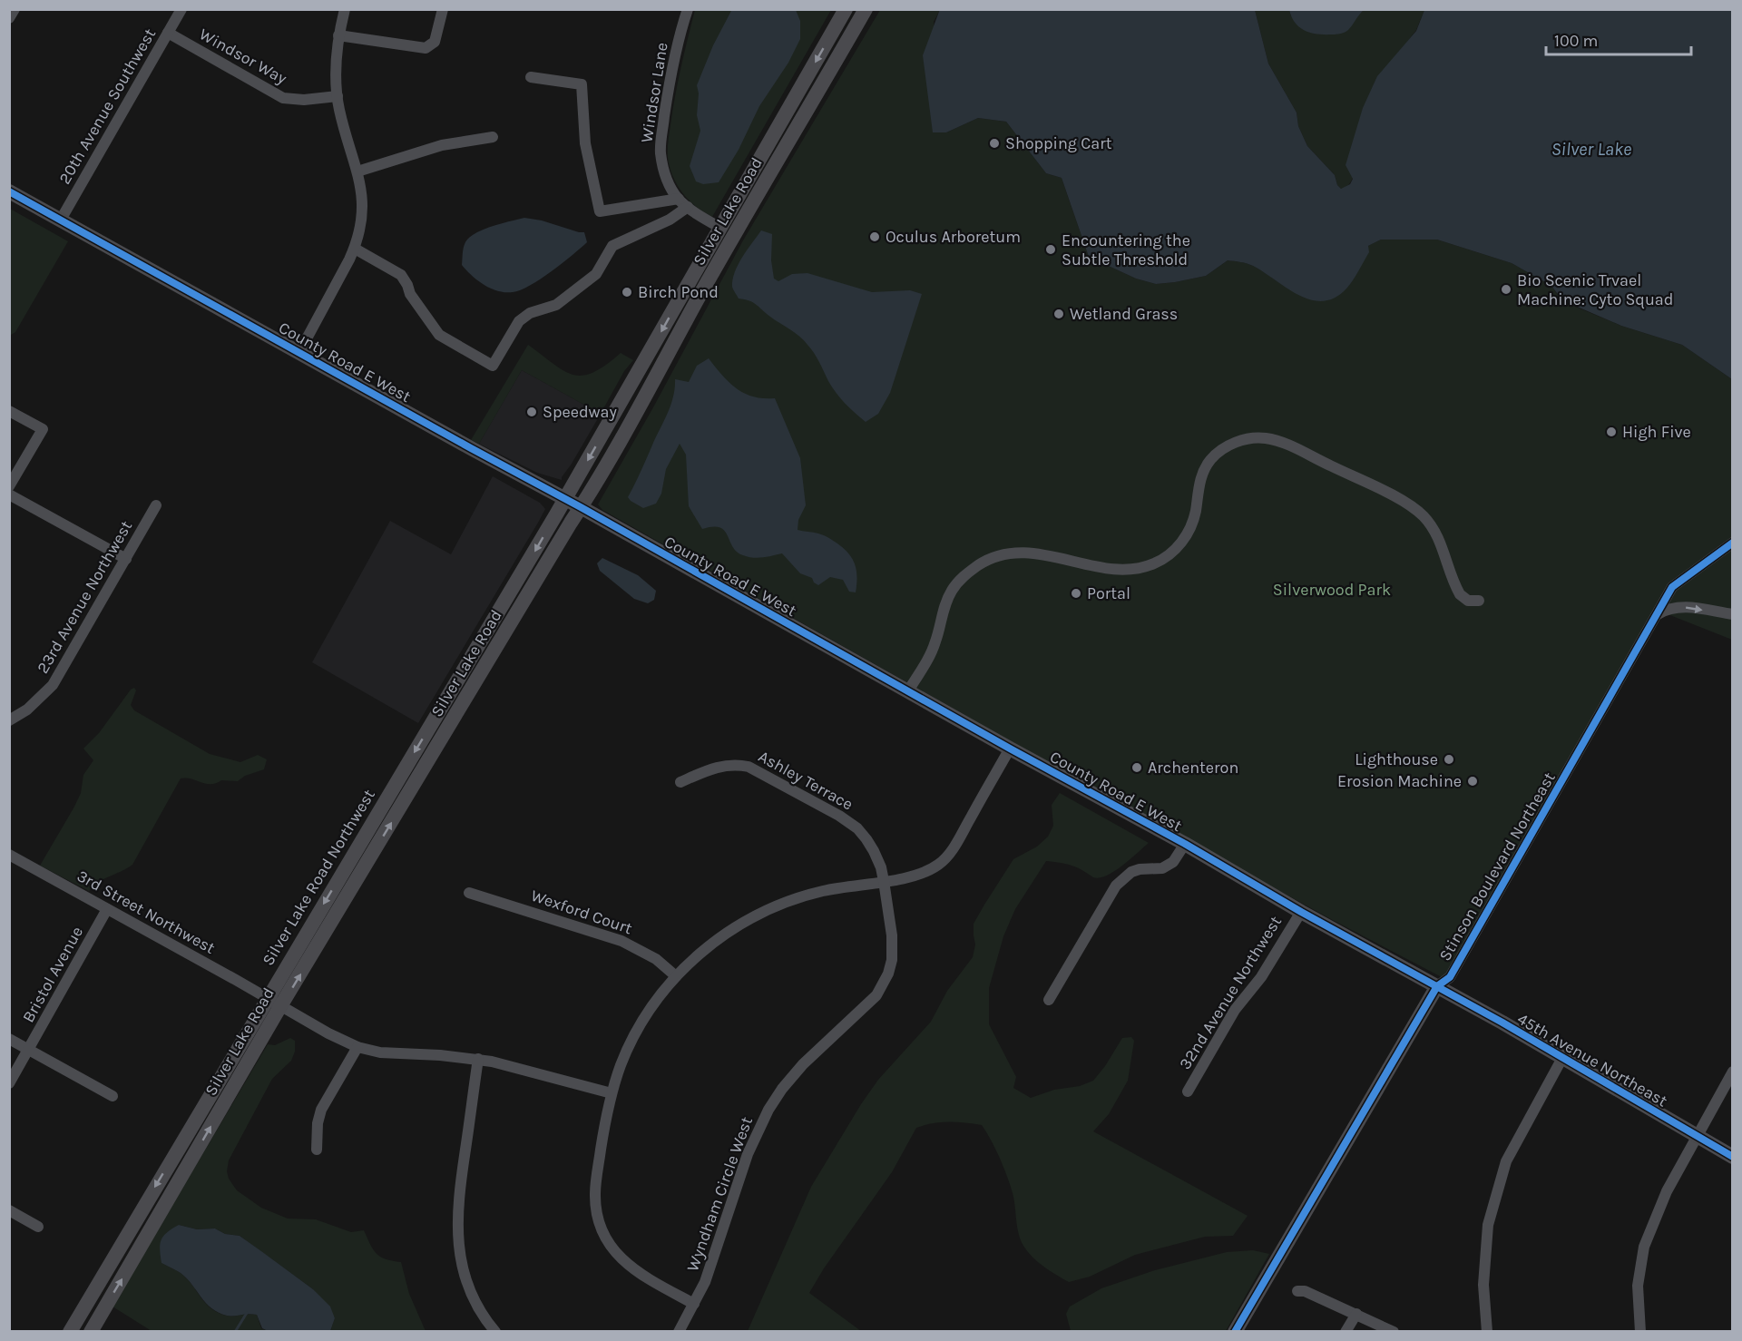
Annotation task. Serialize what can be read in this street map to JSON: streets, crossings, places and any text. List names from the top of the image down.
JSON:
{
  "streets": {
    "main road": [
      "Silver Lake Road",
      "County Road E West",
      "Stinson Boulevard Northeast",
      "Silver Lake Road Northwest",
      "45th Avenue Northeast"
    ],
    "street": [
      "Windsor Way",
      "Windsor Lane",
      "20th Avenue Southwest",
      "23rd Avenue Northwest",
      "Ashley Terrace",
      "3rd Street Northwest",
      "Wexford Court",
      "Bristol Avenue",
      "32nd Avenue Northwest",
      "Wyndham Circle West"
    ]
  },
  "crossings": [
    ["Windsor Way", "20th Avenue Southwest"],
    ["Windsor Lane", "Silver Lake Road Northwest"],
    ["20th Avenue Southwest", "County Road E West"],
    ["Silver Lake Road", "County Road E West"],
    ["Silver Lake Road", "3rd Street Northwest"],
    ["County Road E West", "Stinson Boulevard Northeast"],
    ["County Road E West", "Silver Lake Road Northwest"],
    ["County Road E West", "32nd Avenue Northwest"],
    ["County Road E West", "45th Avenue Northeast"],
    ["Ashley Terrace", "Wyndham Circle West"],
    ["Stinson Boulevard Northeast", "45th Avenue Northeast"],
    ["Silver Lake Road Northwest", "3rd Street Northwest"],
    ["3rd Street Northwest", "Bristol Avenue"]
  ],
  "one_way": ["Silver Lake Road", "Silver Lake Road Northwest"],
  "water": ["Silver Lake"],
  "parks": ["Silverwood Park"],
  "places": [
    "Shopping Cart",
    "Oculus Arboretum",
    "Encountering the Subtle Threshold",
    "Bio Scenic Trvael Machine: Cyto Squad",
    "Birch Pond",
    "Wetland Grass",
    "Speedway",
    "High Five",
    "Portal",
    "Lighthouse",
    "Archenteron",
    "Erosion Machine"
  ],
  "scale_bar": "100 m"
}
